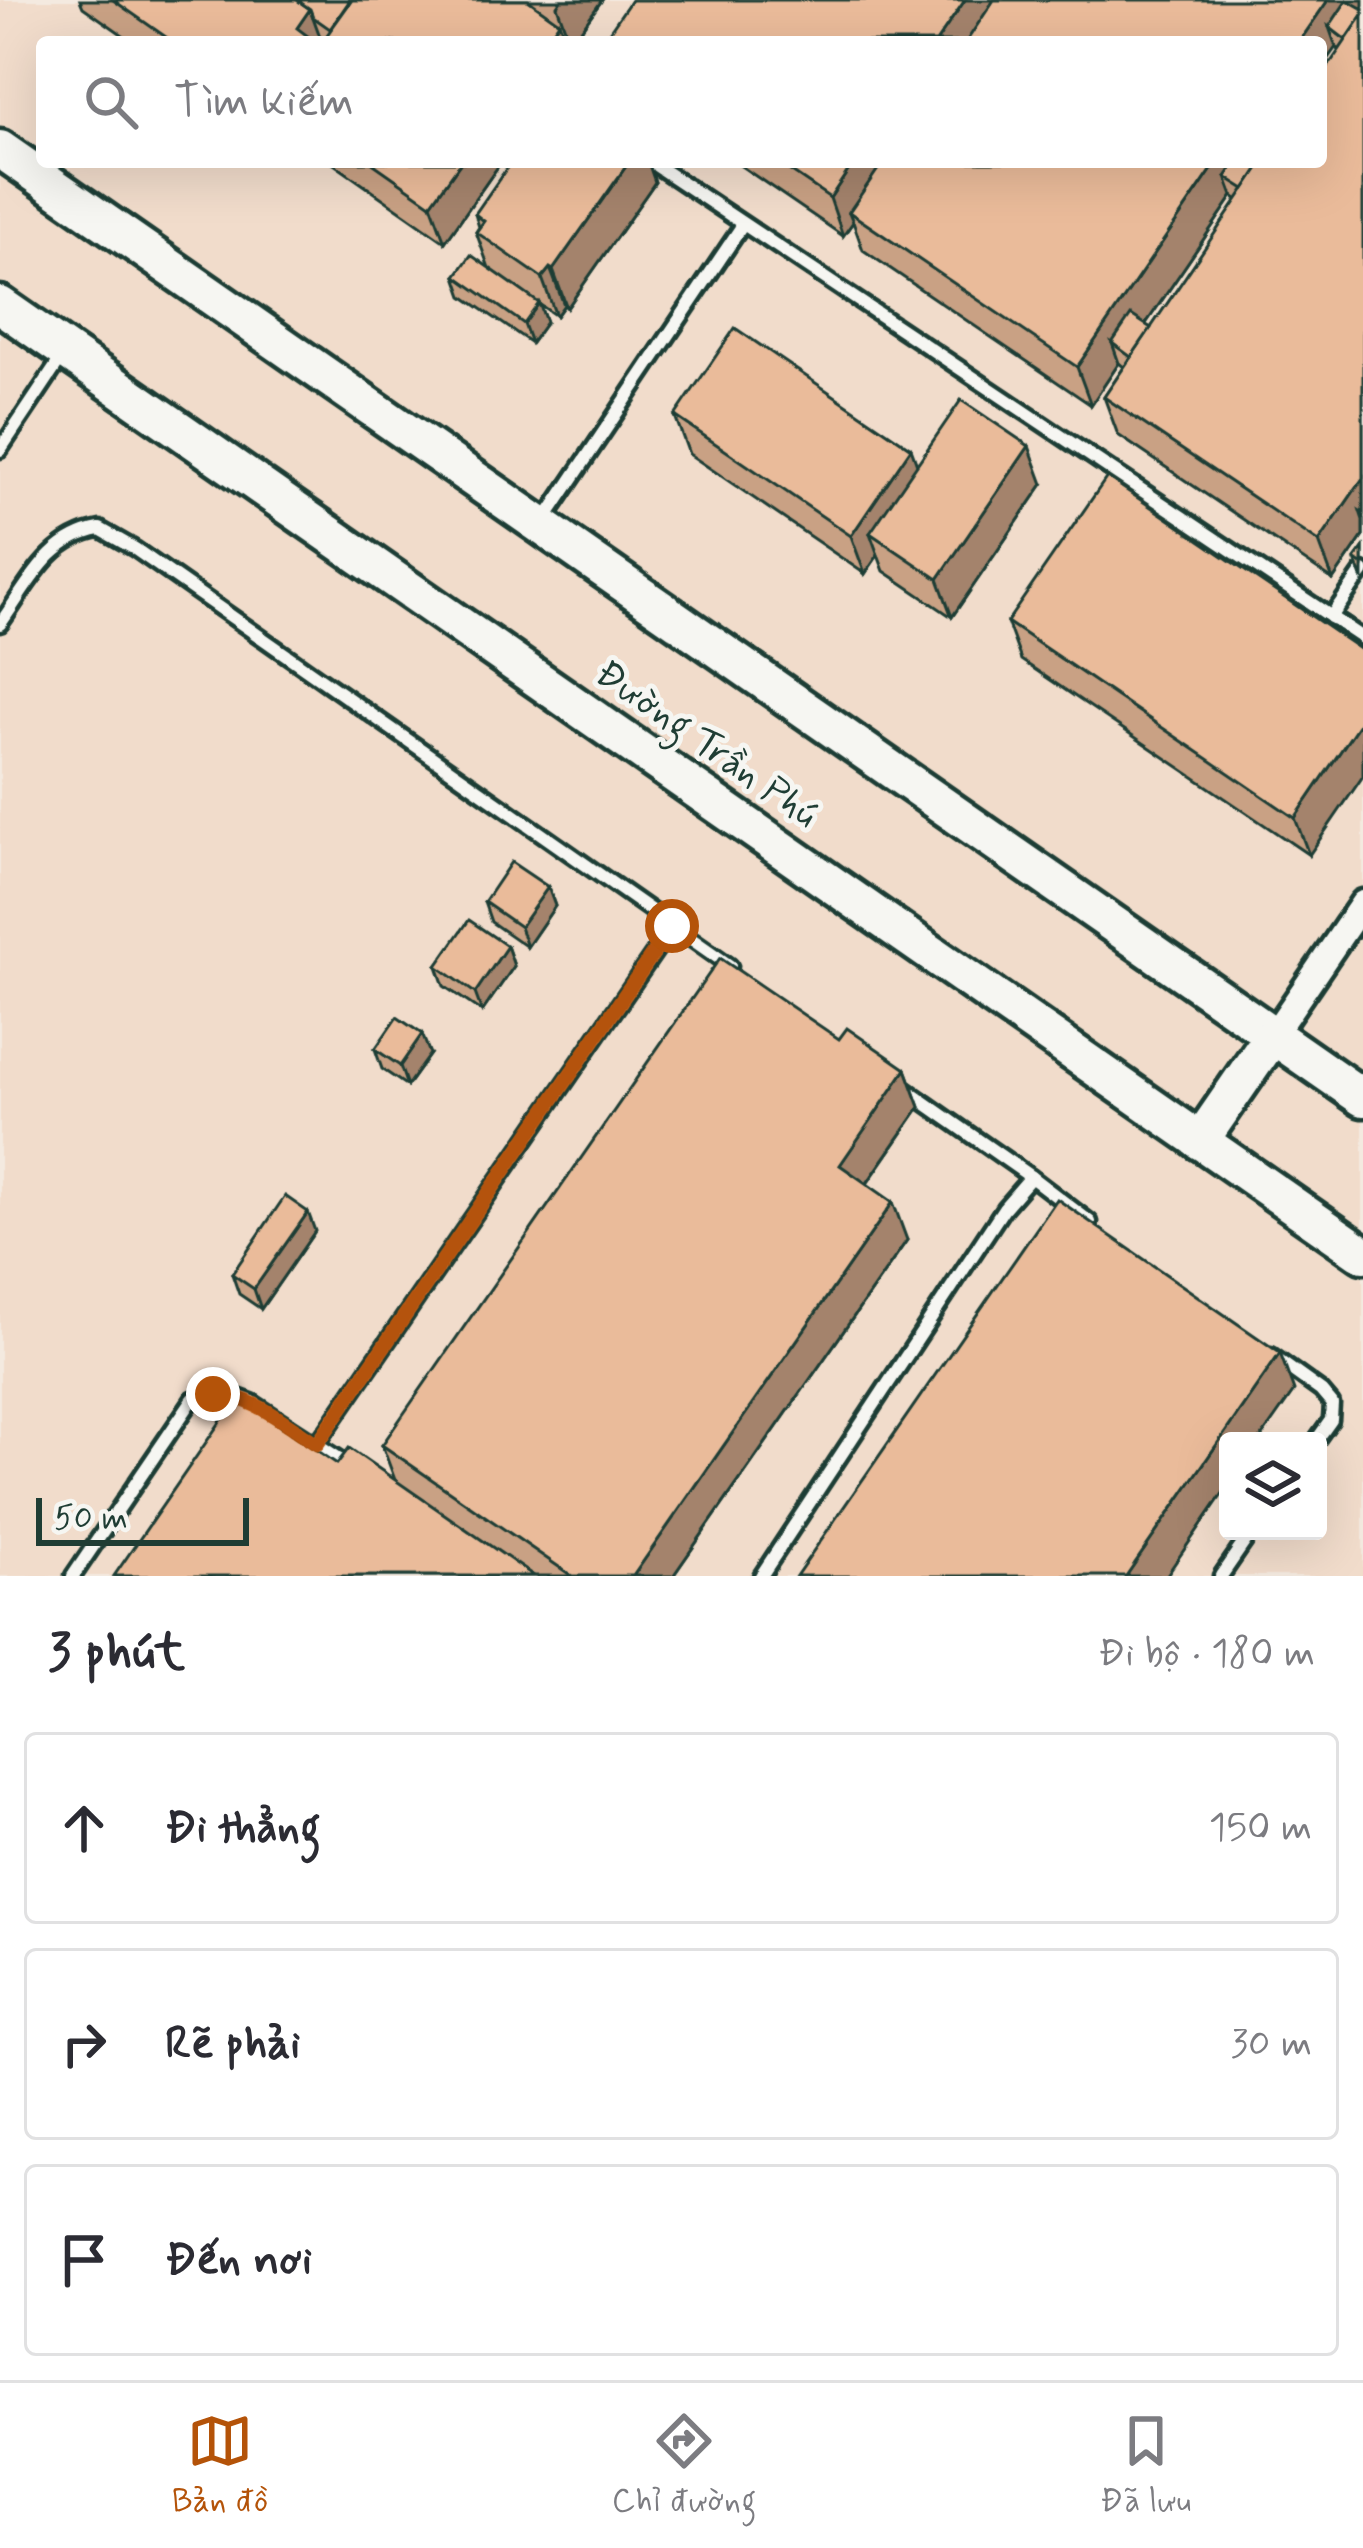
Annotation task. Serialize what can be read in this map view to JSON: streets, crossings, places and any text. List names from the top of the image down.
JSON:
{
  "streets": {
    "main road": ["Đường Trần Phú"]
  },
  "scale_bar": "50 m",
  "page": {
    "search": "Tìm kiếm",
    "scale": "50 m",
    "heading": ["3 phút", "Đi bộ · 180 m"],
    "list": [
      ["Đi thẳng", "150 m"],
      ["Rẽ phải", "30 m"],
      "Đến nơi"
    ],
    "nav": ["Bản đồ", "Chỉ đường", "Đã lưu"]
  }
}
